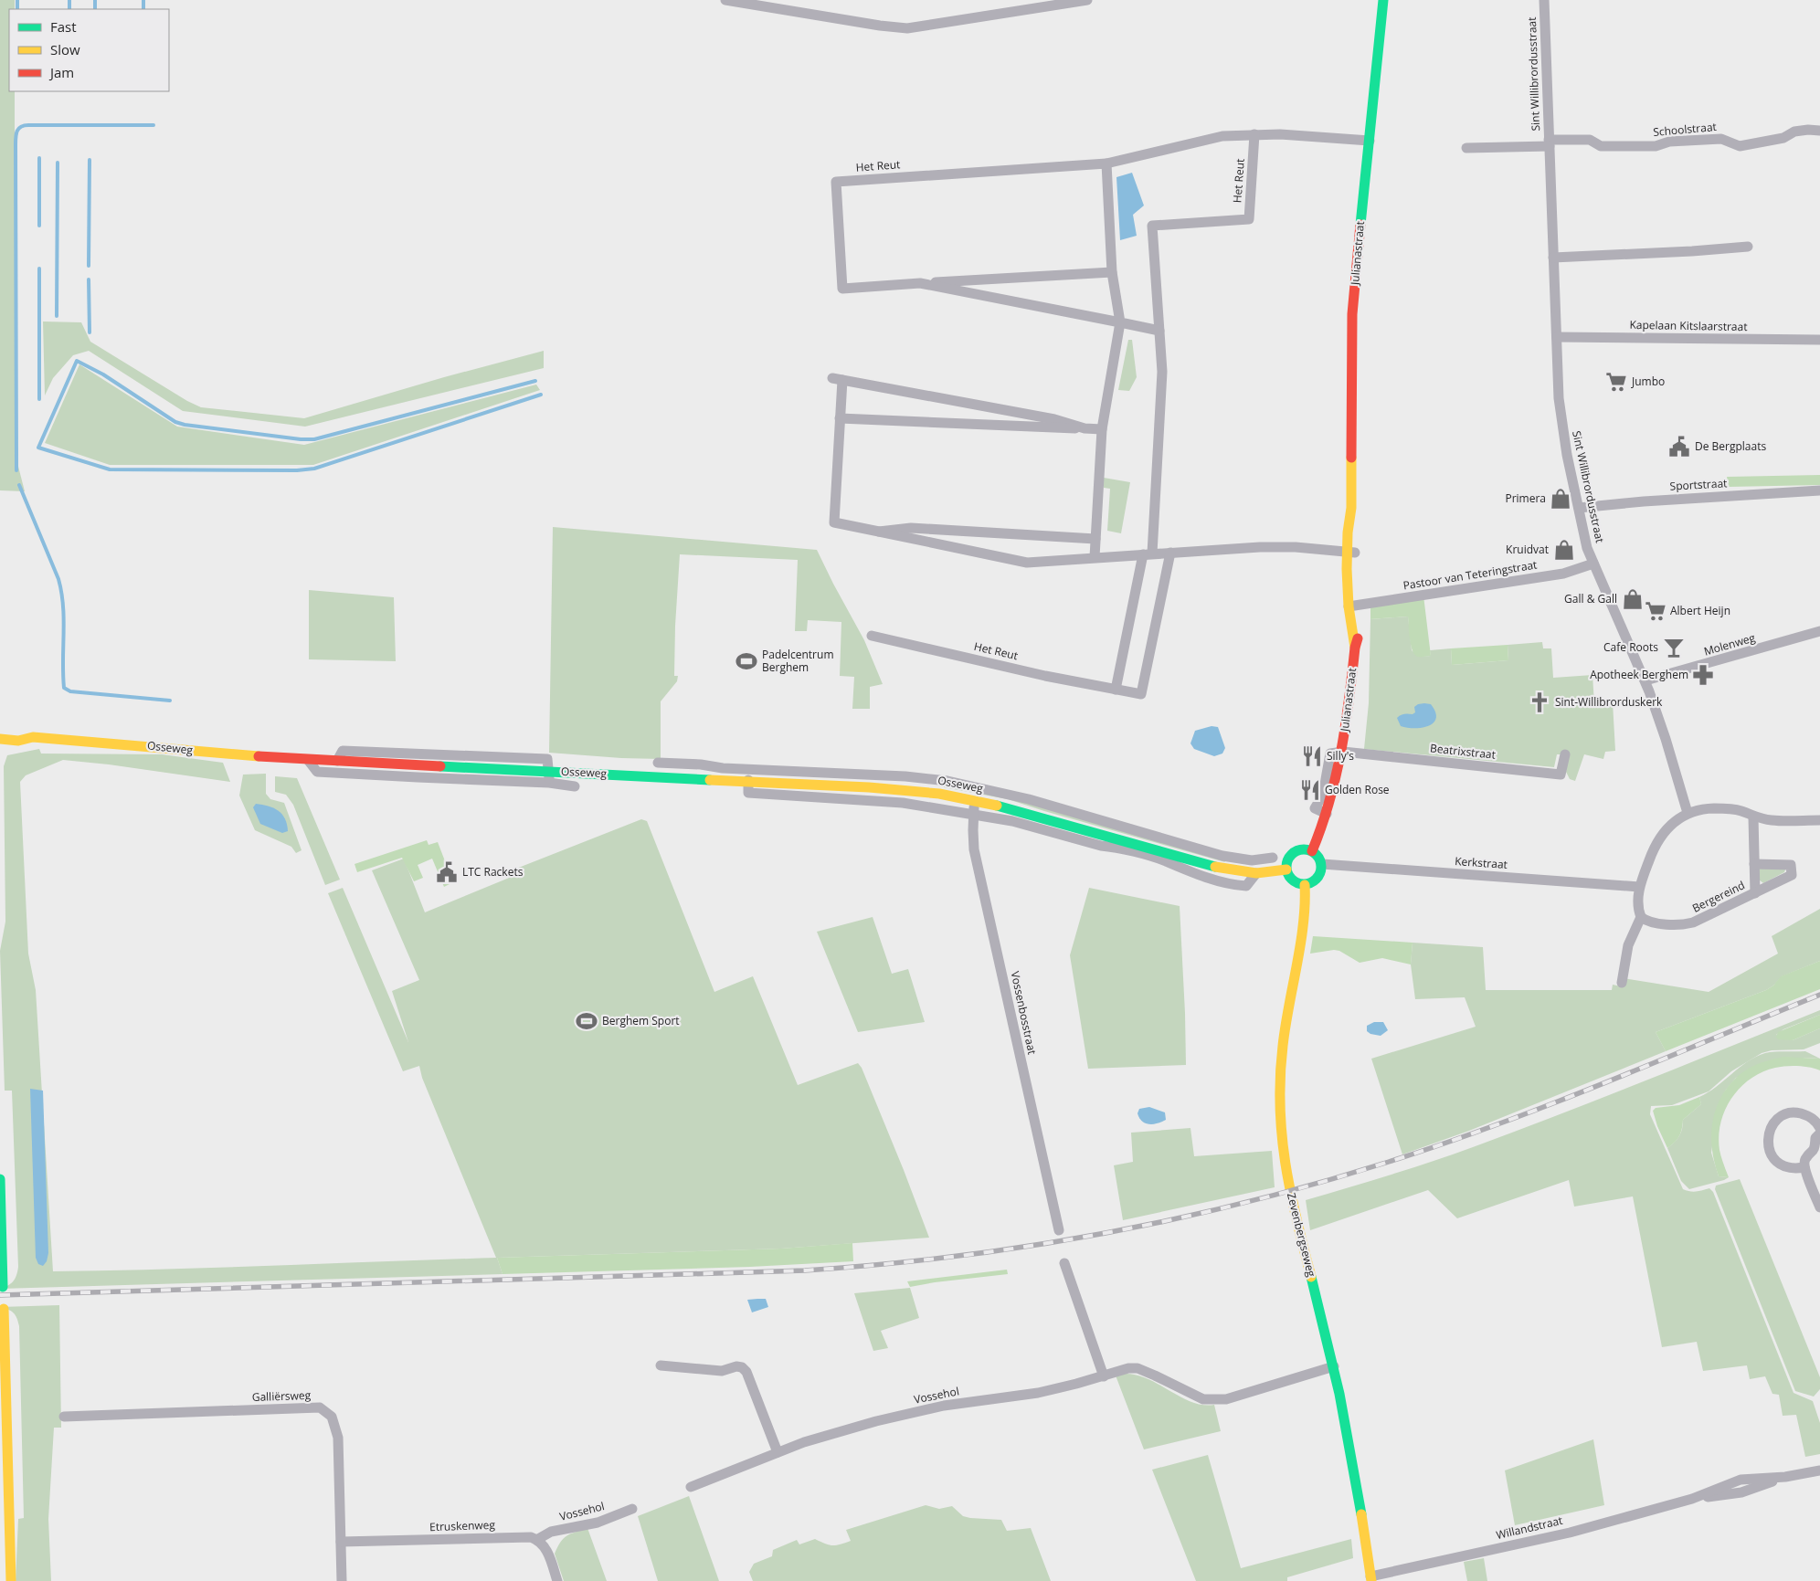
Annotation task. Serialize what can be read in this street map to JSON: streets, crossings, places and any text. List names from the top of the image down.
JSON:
{
  "streets": {
    "street": [
      "Sint Willibrordusstraat",
      "Schoolstraat",
      "Het Reut",
      "Julianastraat",
      "Kapelaan Kitslaarstraat",
      "Sportstraat",
      "Pastoor van Teteringstraat",
      "Molenweg",
      "Osseweg",
      "Beatrixstraat",
      "Kerkstraat",
      "Bergereind",
      "Vossenbosstraat",
      "Zevenbergseweg",
      "Vossehol",
      "Galliërsweg",
      "Etruskenweg",
      "Willandstraat"
    ]
  },
  "crossings": [
    ["Sint Willibrordusstraat", "Schoolstraat"],
    ["Sint Willibrordusstraat", "Kapelaan Kitslaarstraat"],
    ["Sint Willibrordusstraat", "Sportstraat"],
    ["Sint Willibrordusstraat", "Pastoor van Teteringstraat"],
    ["Sint Willibrordusstraat", "Molenweg"],
    ["Sint Willibrordusstraat", "Kerkstraat"],
    ["Sint Willibrordusstraat", "Bergereind"],
    ["Het Reut", "Julianastraat"],
    ["Julianastraat", "Pastoor van Teteringstraat"],
    ["Julianastraat", "Osseweg"],
    ["Julianastraat", "Beatrixstraat"],
    ["Julianastraat", "Kerkstraat"],
    ["Julianastraat", "Zevenbergseweg"],
    ["Osseweg", "Kerkstraat"],
    ["Osseweg", "Vossenbosstraat"],
    ["Osseweg", "Zevenbergseweg"],
    ["Kerkstraat", "Bergereind"],
    ["Kerkstraat", "Zevenbergseweg"],
    ["Zevenbergseweg", "Vossehol"],
    ["Zevenbergseweg", "Willandstraat"],
    ["Vossehol", "Etruskenweg"],
    ["Galliërsweg", "Etruskenweg"]
  ],
  "places": {
    "supermarket": ["Jumbo", "Albert Heijn"],
    "public building": ["De Bergplaats", "LTC Rackets"],
    "shop": ["Primera", "Kruidvat", "Gall & Gall"],
    "bar": ["Cafe Roots"],
    "sports": ["Padelcentrum Berghem", "Berghem Sport"],
    "pharmacy": ["Apotheek Berghem"],
    "church": ["Sint-Willibrorduskerk"],
    "restaurant": ["Silly's", "Golden Rose"]
  },
  "legend": ["Fast", "Slow", "Jam"]
}
